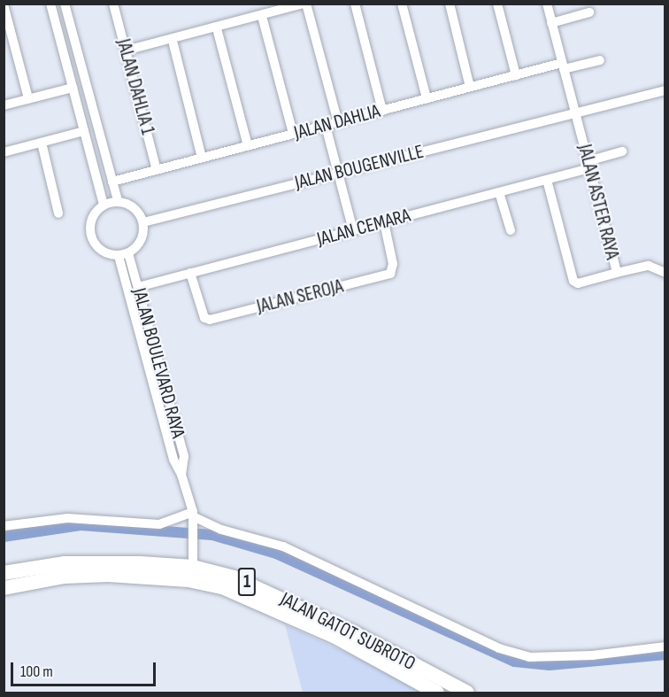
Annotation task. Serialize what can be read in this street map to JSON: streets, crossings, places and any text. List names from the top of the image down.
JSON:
{
  "streets": {
    "highway": ["1", "JALAN GATOT SUBROTO"],
    "street": [
      "JALAN DAHLIA 1",
      "JALAN DAHLIA",
      "JALAN BOUGENVILLE",
      "JALAN ASTER RAYA",
      "JALAN CEMARA",
      "JALAN SEROJA",
      "JALAN BOULEVARD RAYA"
    ]
  },
  "crossings": [
    ["JALAN DAHLIA 1", "JALAN DAHLIA"],
    ["JALAN DAHLIA", "JALAN ASTER RAYA"],
    ["JALAN BOUGENVILLE", "JALAN ASTER RAYA"],
    ["JALAN BOUGENVILLE", "JALAN BOULEVARD RAYA"],
    ["JALAN ASTER RAYA", "JALAN CEMARA"],
    ["JALAN CEMARA", "JALAN SEROJA"],
    ["JALAN CEMARA", "JALAN BOULEVARD RAYA"],
    ["JALAN BOULEVARD RAYA", "JALAN GATOT SUBROTO"]
  ],
  "scale_bar": "100 m"
}
